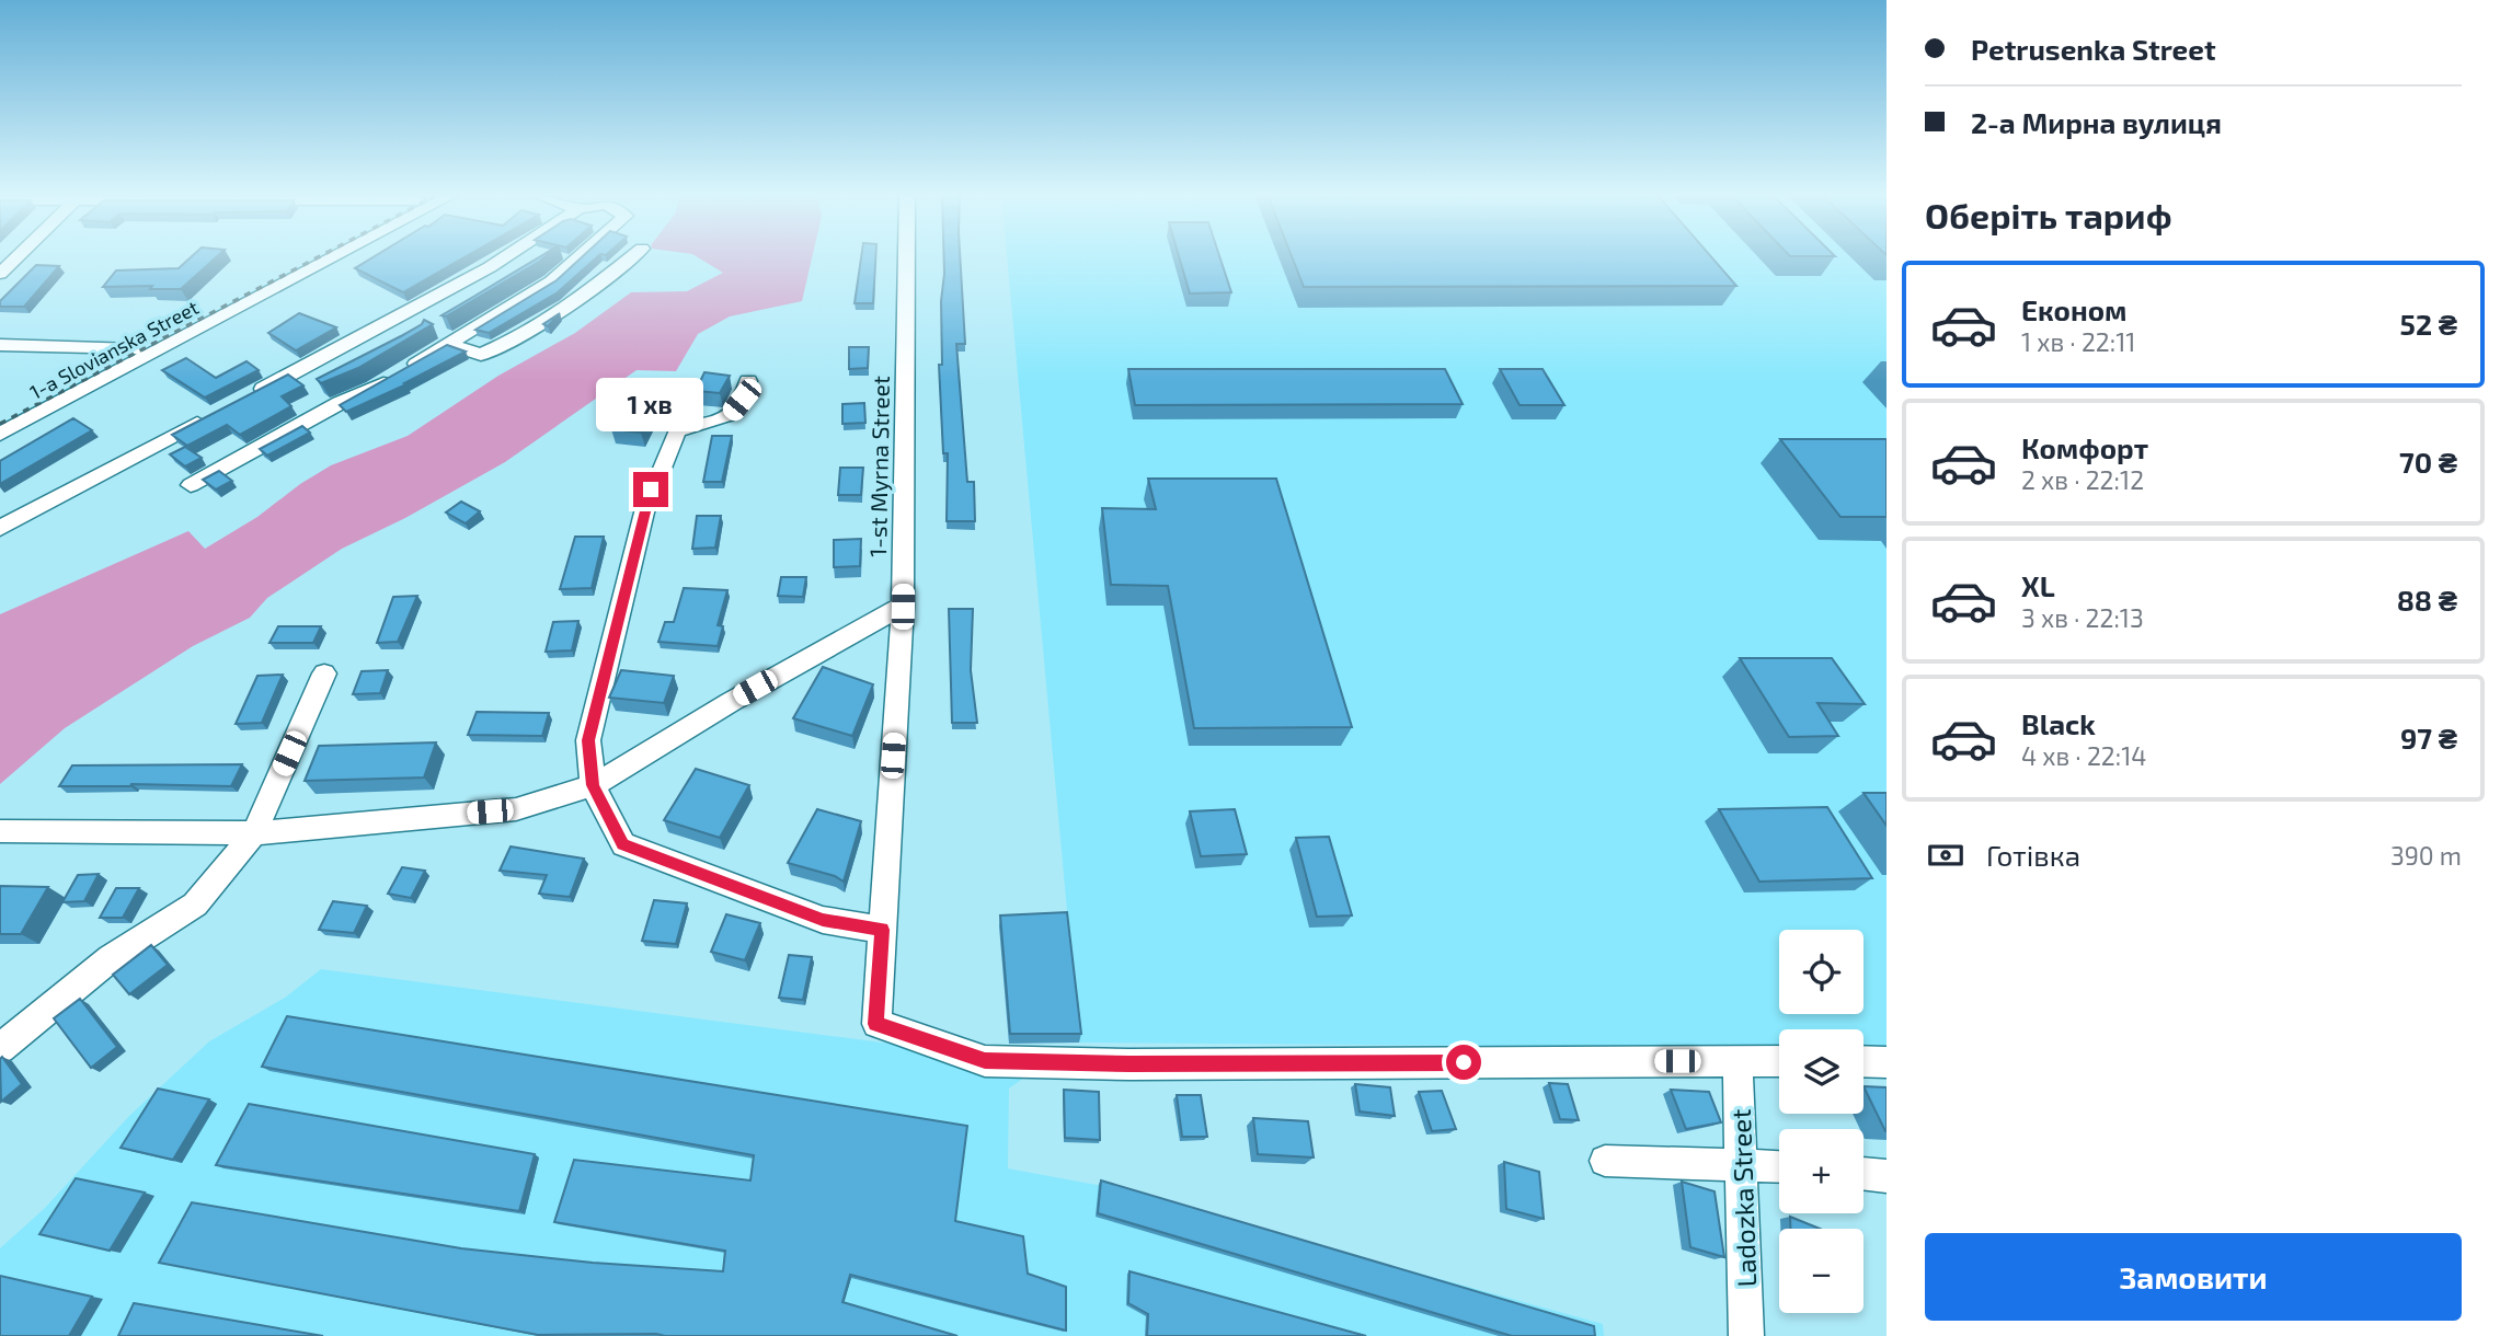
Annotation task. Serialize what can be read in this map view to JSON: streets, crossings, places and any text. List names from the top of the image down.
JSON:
{
  "streets": {
    "street": ["1-a Slovianska Street", "1-st Myrna Street", "Ladozka Street"]
  },
  "crossings": [
    ["1-st Myrna Street", "Ladozka Street"]
  ],
  "page": {
    "banner": ["Petrusenka Street", "2-а Мирна вулиця"],
    "heading": "Оберіть тариф",
    "list": [
      {
        "name": "Економ",
        "note": "1 хв · 22:11",
        "value": "52 ₴"
      },
      {
        "name": "Комфорт",
        "note": "2 хв · 22:12",
        "value": "70 ₴"
      },
      {
        "name": "XL",
        "note": "3 хв · 22:13",
        "value": "88 ₴"
      },
      {
        "name": "Black",
        "note": "4 хв · 22:14",
        "value": "97 ₴"
      }
    ],
    "bubble": "1 хв",
    "pay": ["Готівка", "390 m"],
    "map_buttons": ["+", "−"],
    "buttons": "Замовити"
  }
}
